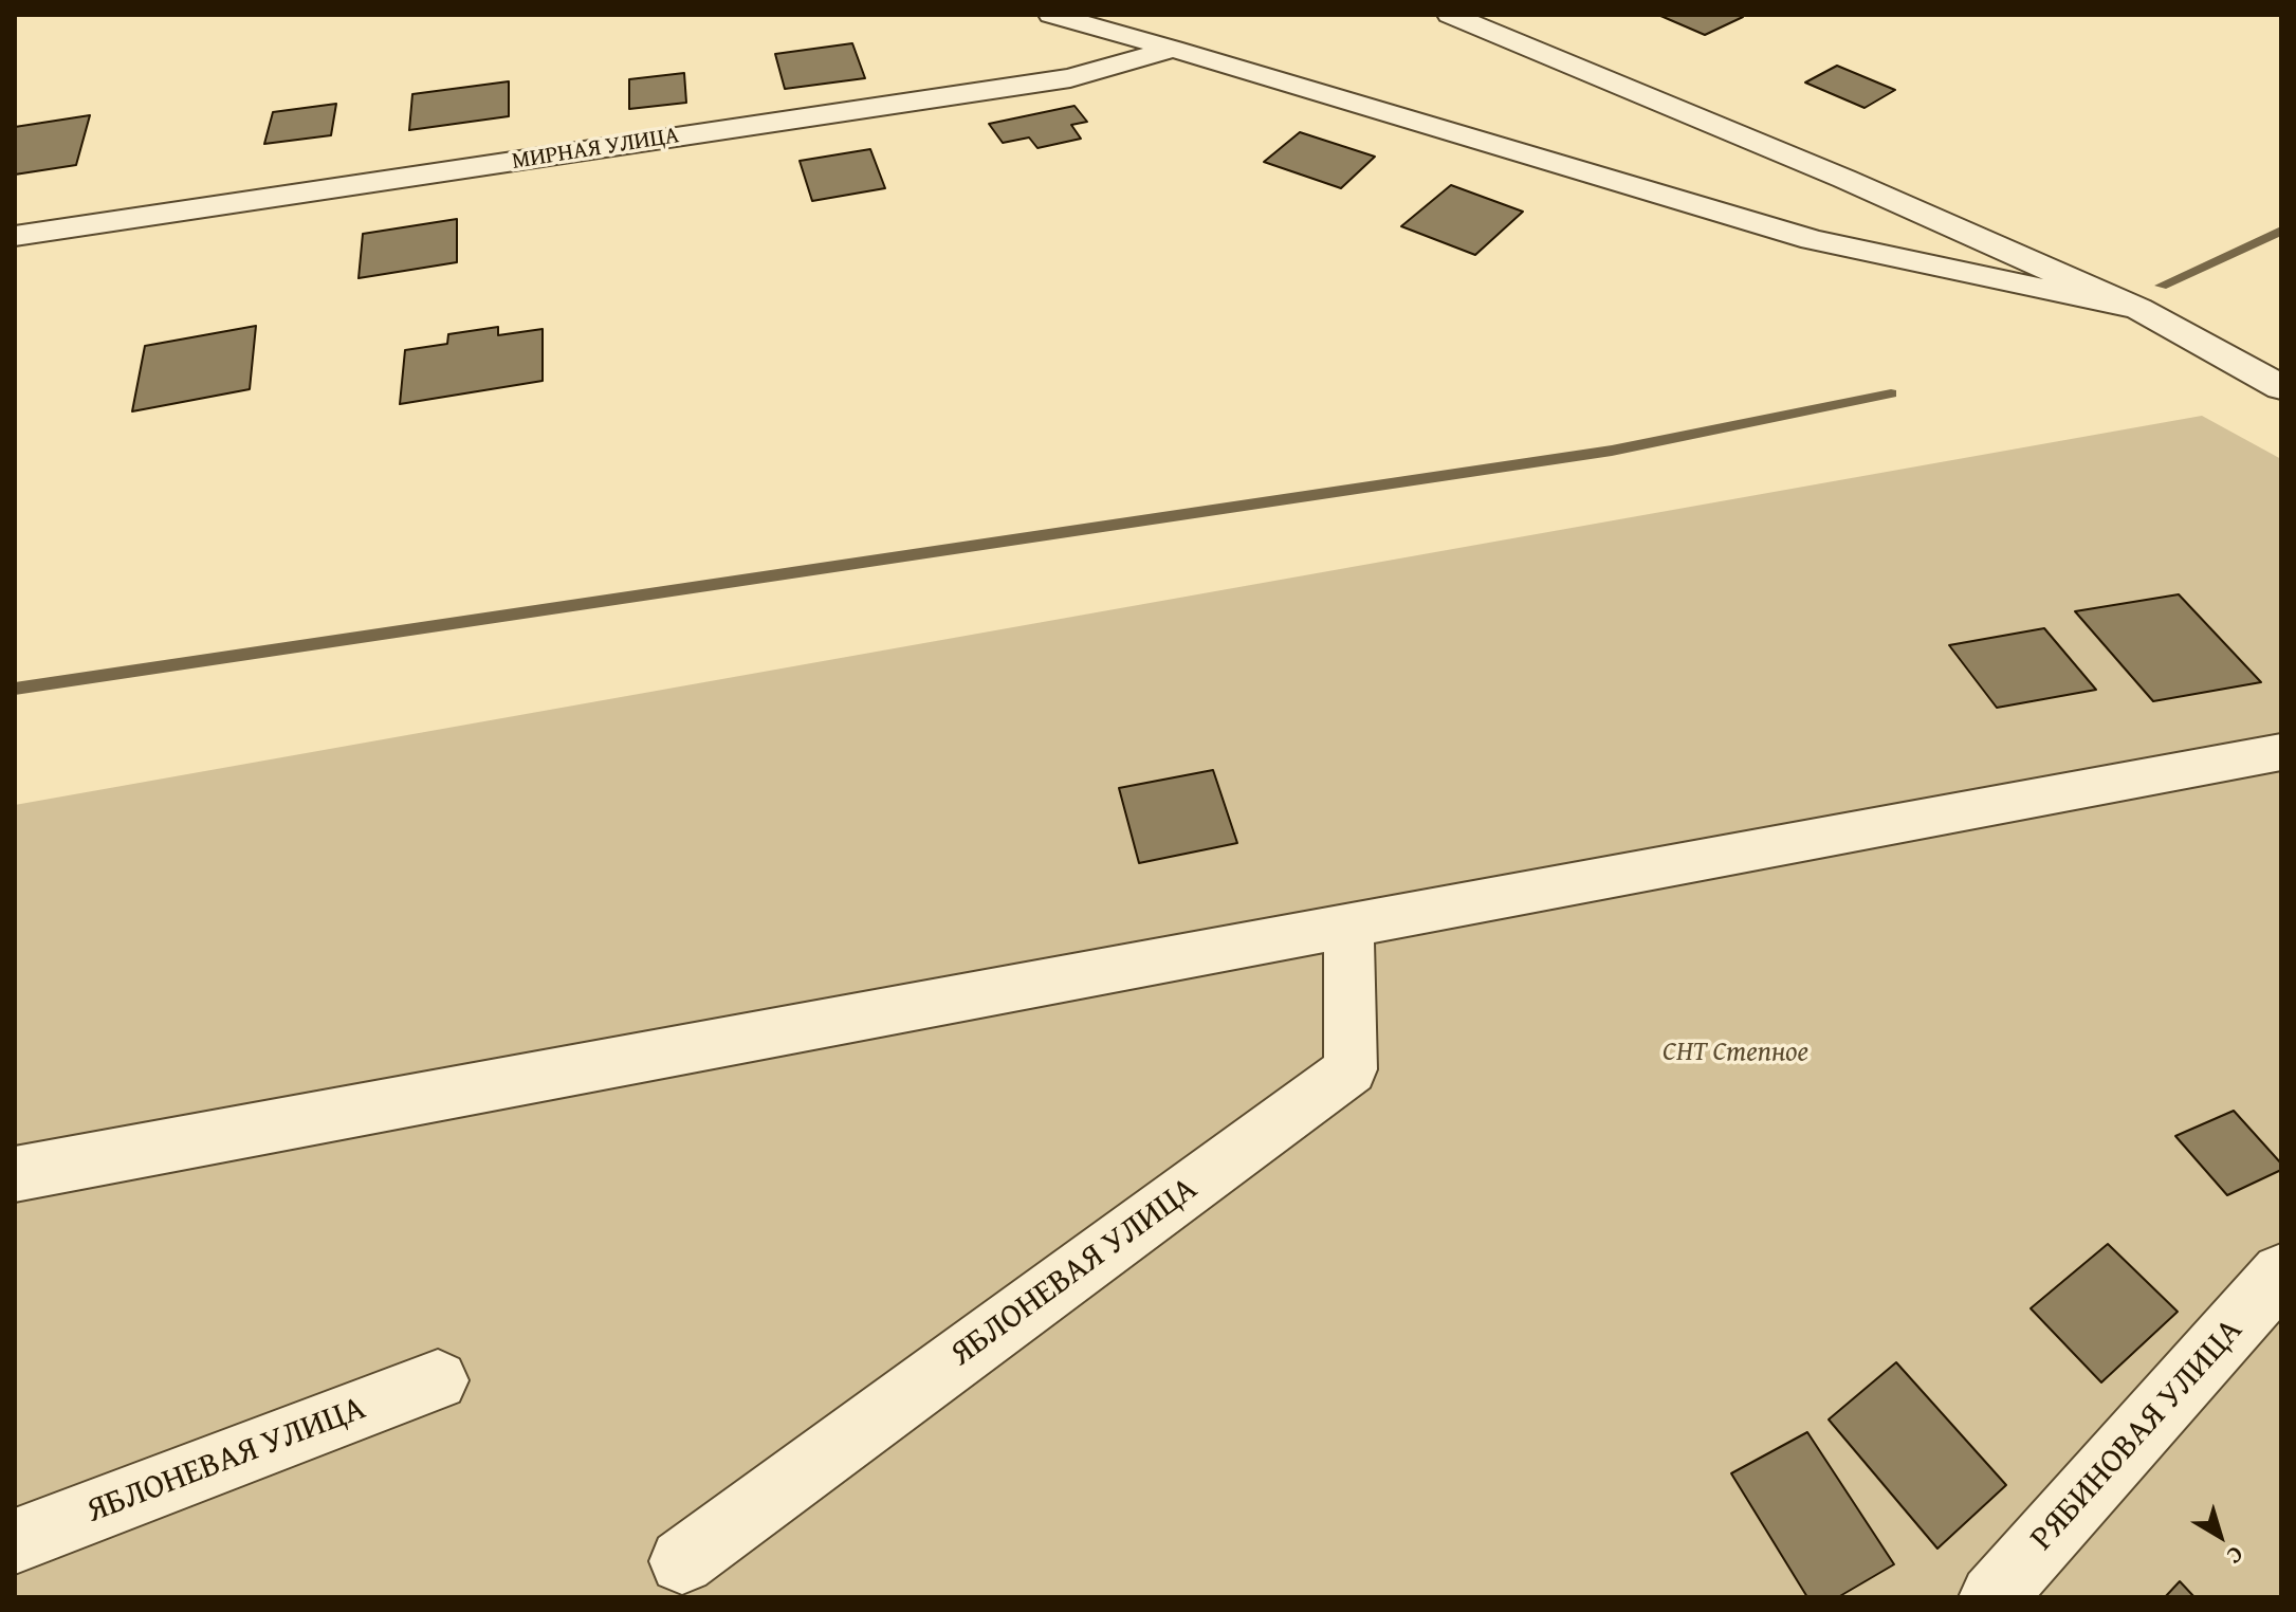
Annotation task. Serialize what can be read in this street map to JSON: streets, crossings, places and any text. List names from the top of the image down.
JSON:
{
  "streets": {
    "street": ["МИРНАЯ УЛИЦА", "ЯБЛОНЕВАЯ УЛИЦА", "РЯБИНОВАЯ УЛИЦА"]
  },
  "parks": ["СНТ Степное"],
  "north": "bottom right"
}
